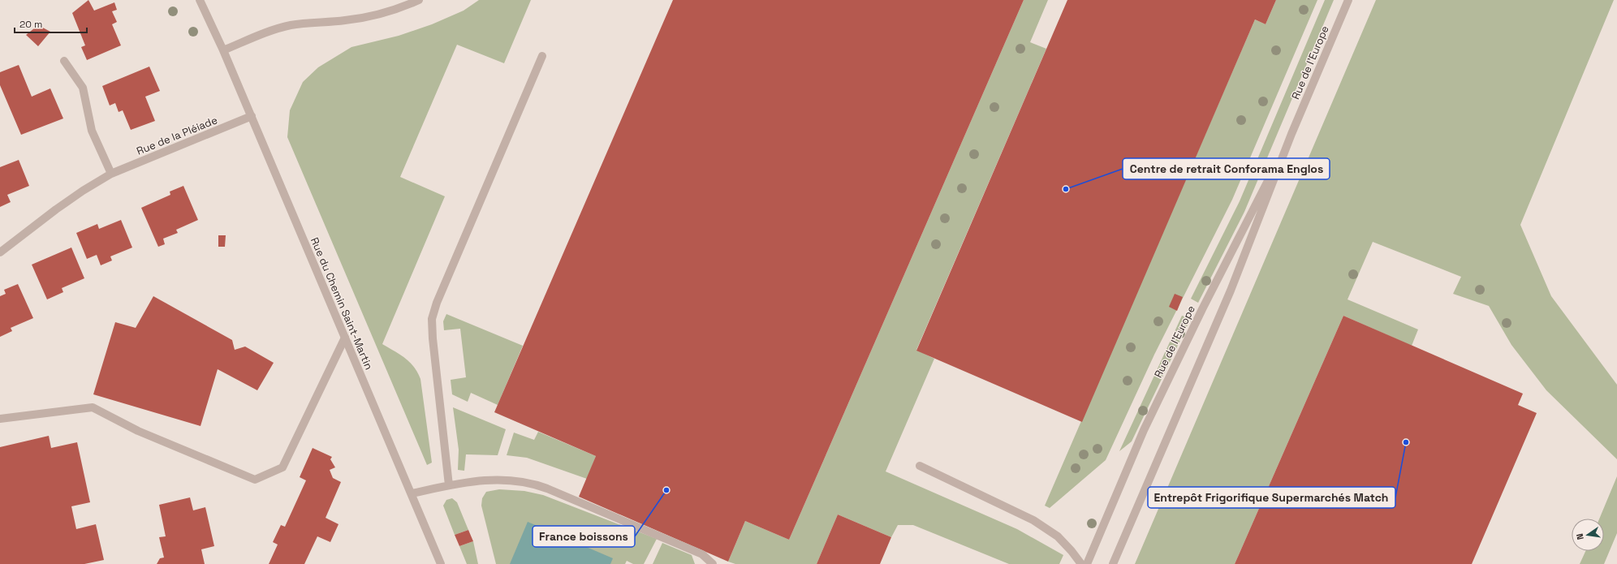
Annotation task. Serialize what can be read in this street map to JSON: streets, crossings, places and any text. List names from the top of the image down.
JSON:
{
  "streets": {
    "street": ["Rue de l'Europe", "Rue de la Pléiade", "Rue du Chemin Saint-Martin"]
  },
  "crossings": [
    ["Rue de la Pléiade", "Rue du Chemin Saint-Martin"]
  ],
  "places": ["Centre de retrait Conforama Englos", "Entrepôt Frigorifique Supermarchés Match", "France boissons"],
  "scale_bar": "20 m",
  "north": "left"
}
